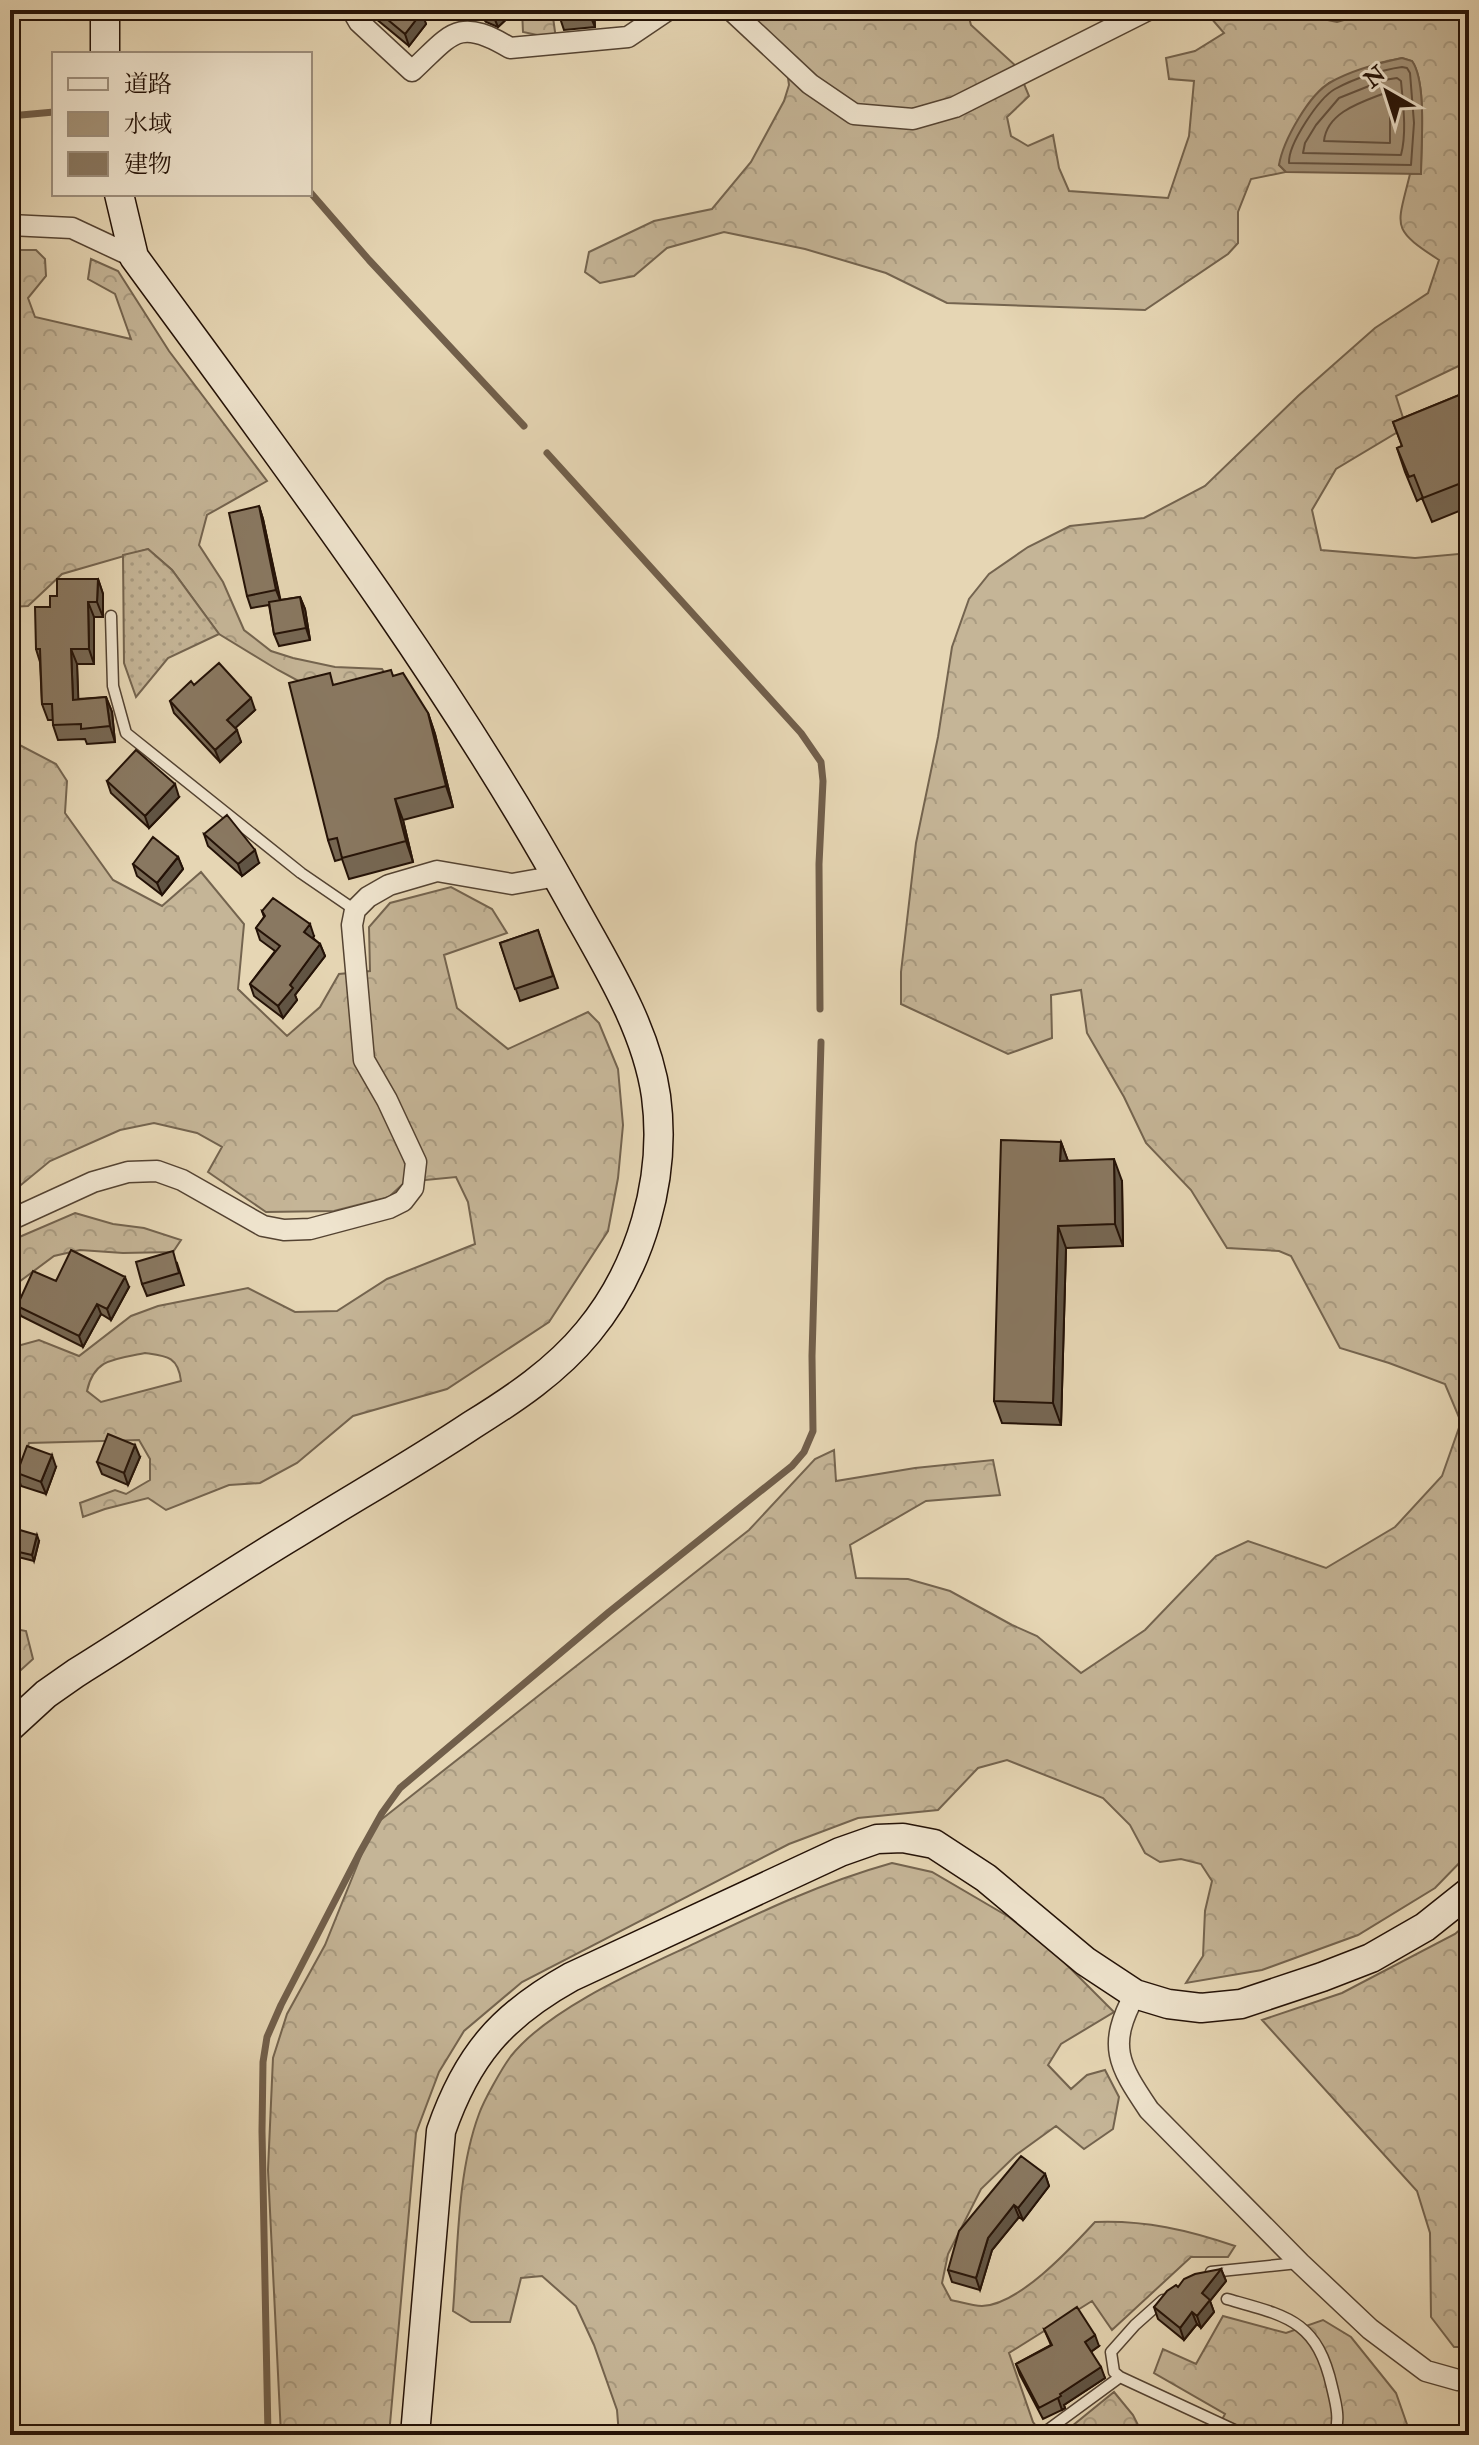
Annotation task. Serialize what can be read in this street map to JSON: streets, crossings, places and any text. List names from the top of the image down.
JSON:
{
  "legend": ["道路", "水域", "建物"],
  "north": "top left"
}
